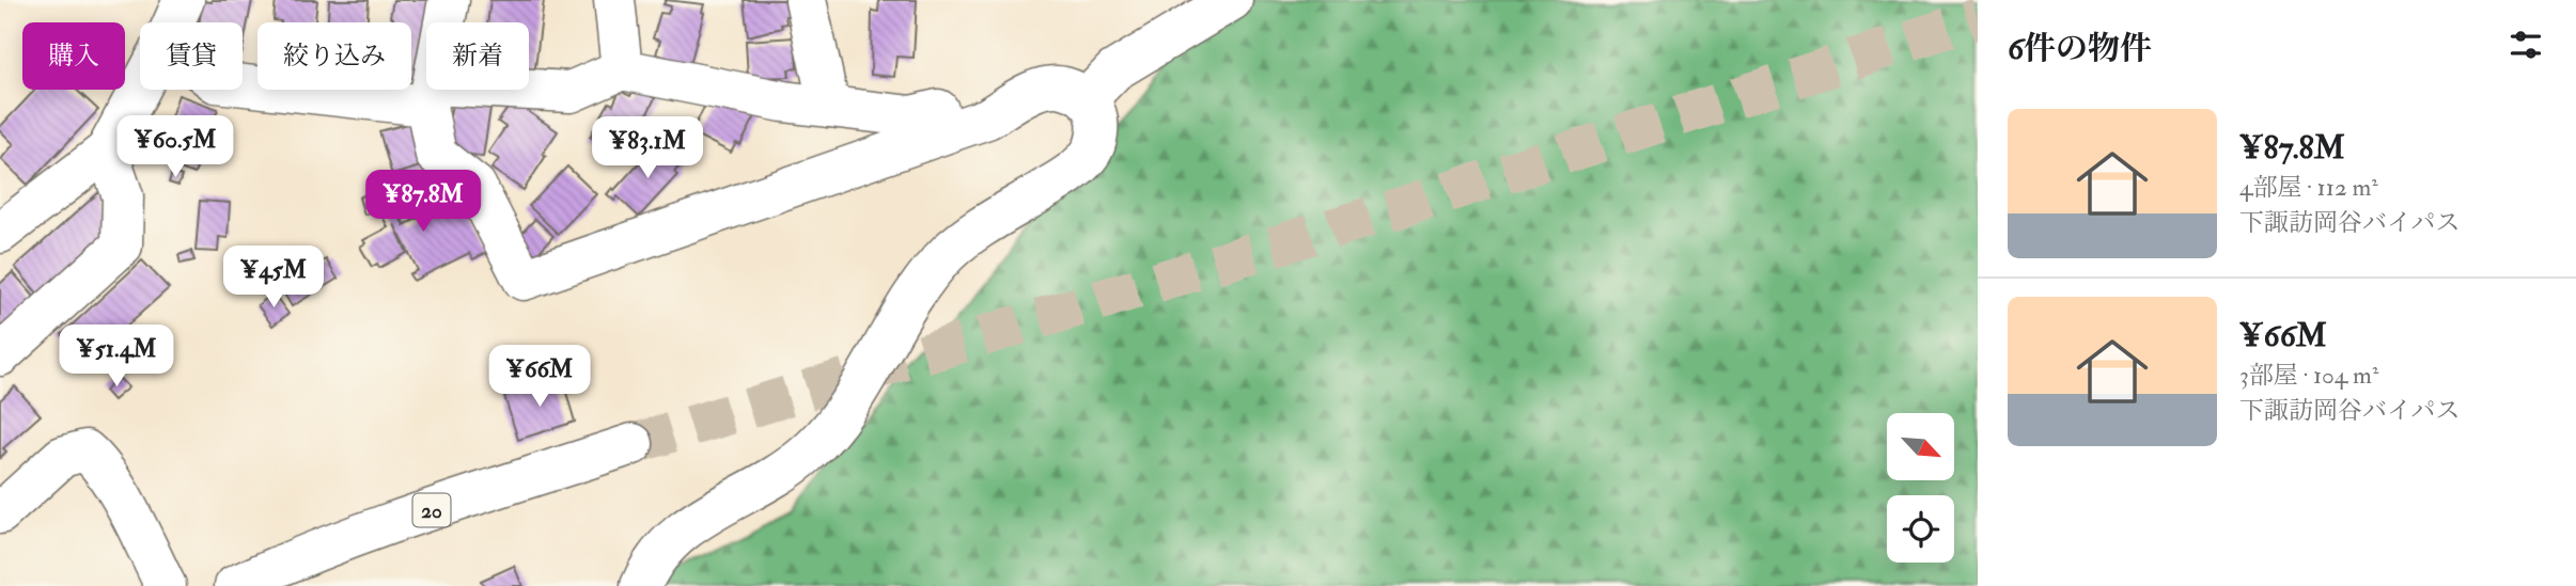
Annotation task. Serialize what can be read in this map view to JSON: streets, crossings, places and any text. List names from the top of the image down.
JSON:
{
  "streets": {
    "main road": ["20"]
  },
  "north": "bottom right",
  "page": {
    "heading": "6件の物件",
    "chip": [
      "購入",
      "賃貸",
      "絞り込み",
      "新着"
    ],
    "list": [
      {
        "name": "¥87.8M",
        "note": "4部屋 · 112 m² · 下諏訪岡谷バイパス"
      },
      {
        "name": "¥66M",
        "note": "3部屋 · 104 m² · 下諏訪岡谷バイパス"
      }
    ],
    "price": [
      "¥60.5M",
      "¥83.1M",
      "¥87.8M",
      "¥45M",
      "¥51.4M",
      "¥66M"
    ]
  }
}
